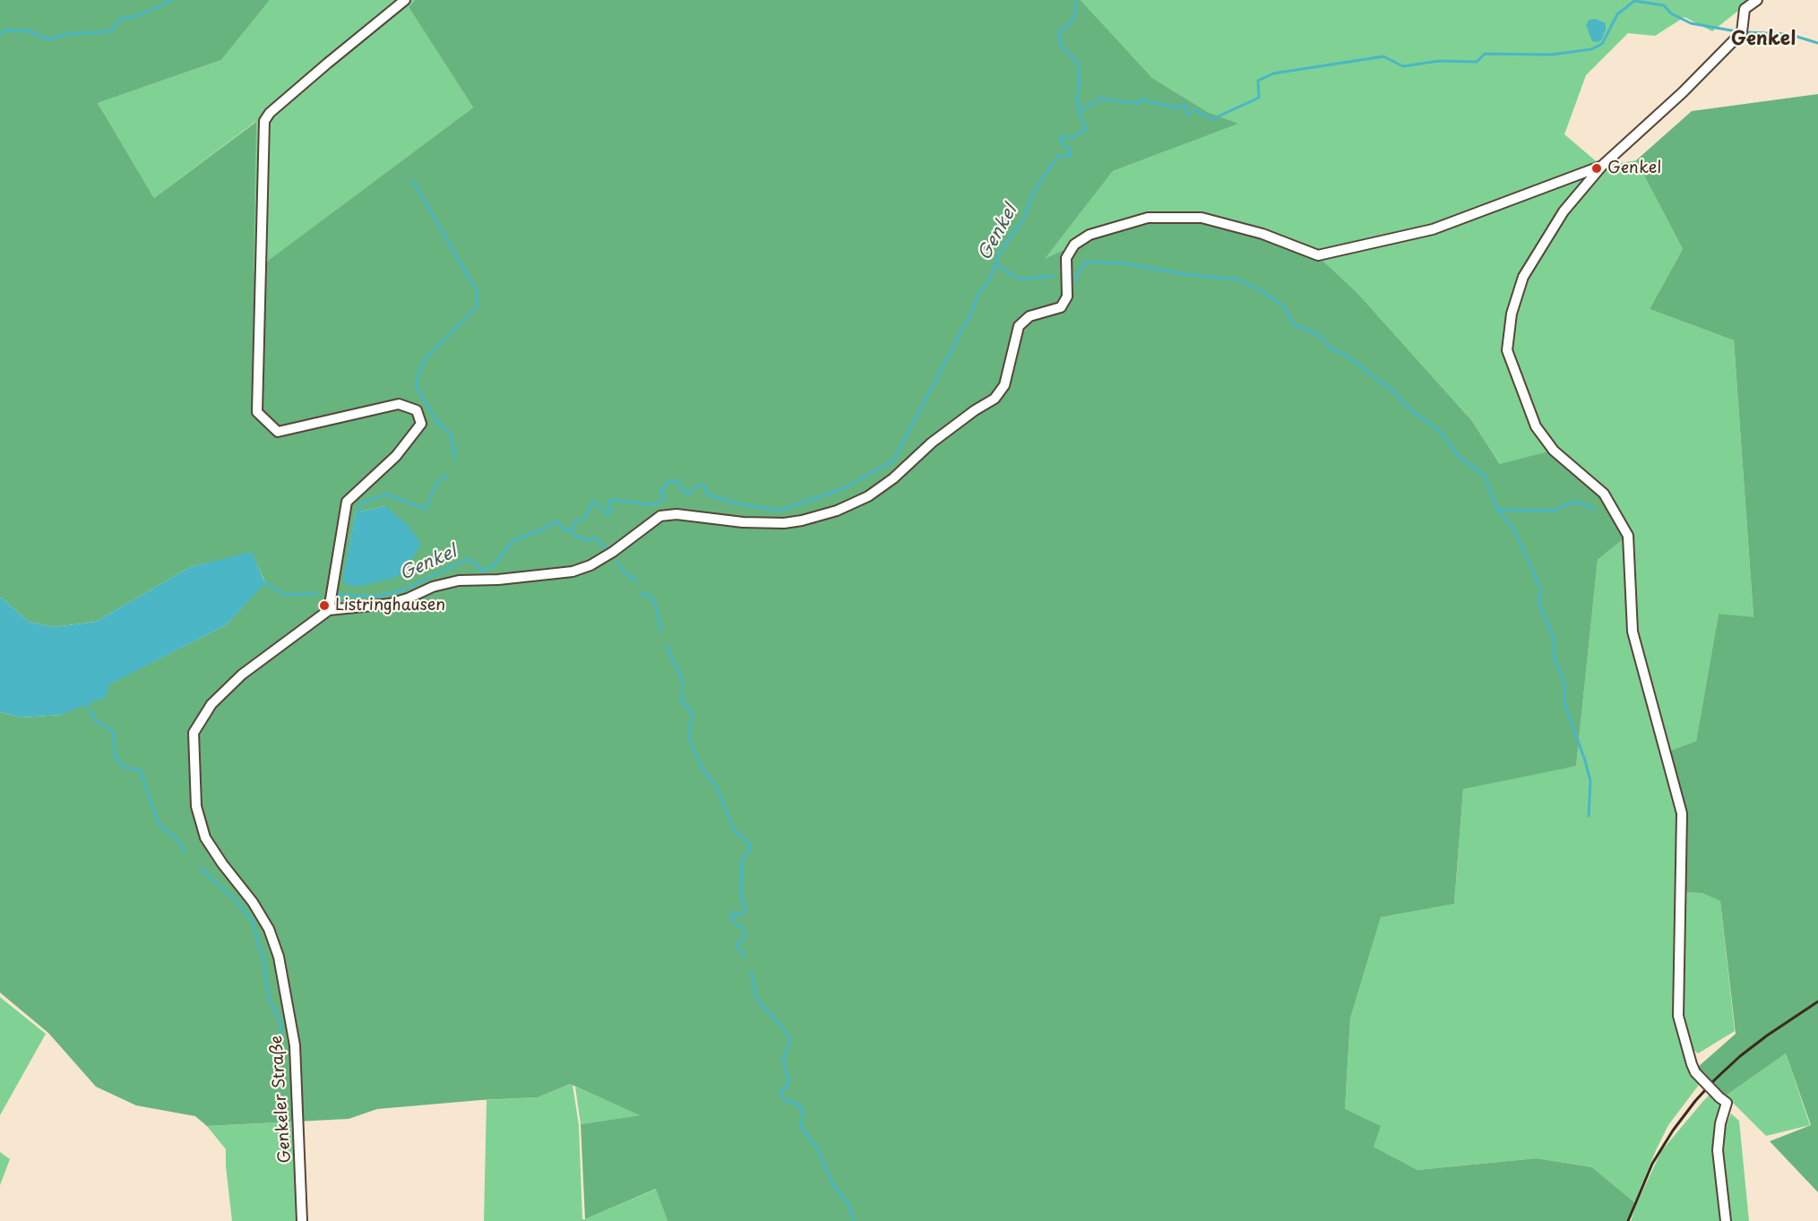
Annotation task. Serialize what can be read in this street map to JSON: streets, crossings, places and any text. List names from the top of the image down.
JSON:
{
  "streets": {
    "street": ["Genkeler Straße"]
  },
  "districts": ["Genkel"],
  "water": ["Genkel"],
  "places": ["Genkel", "Listringhausen"]
}
